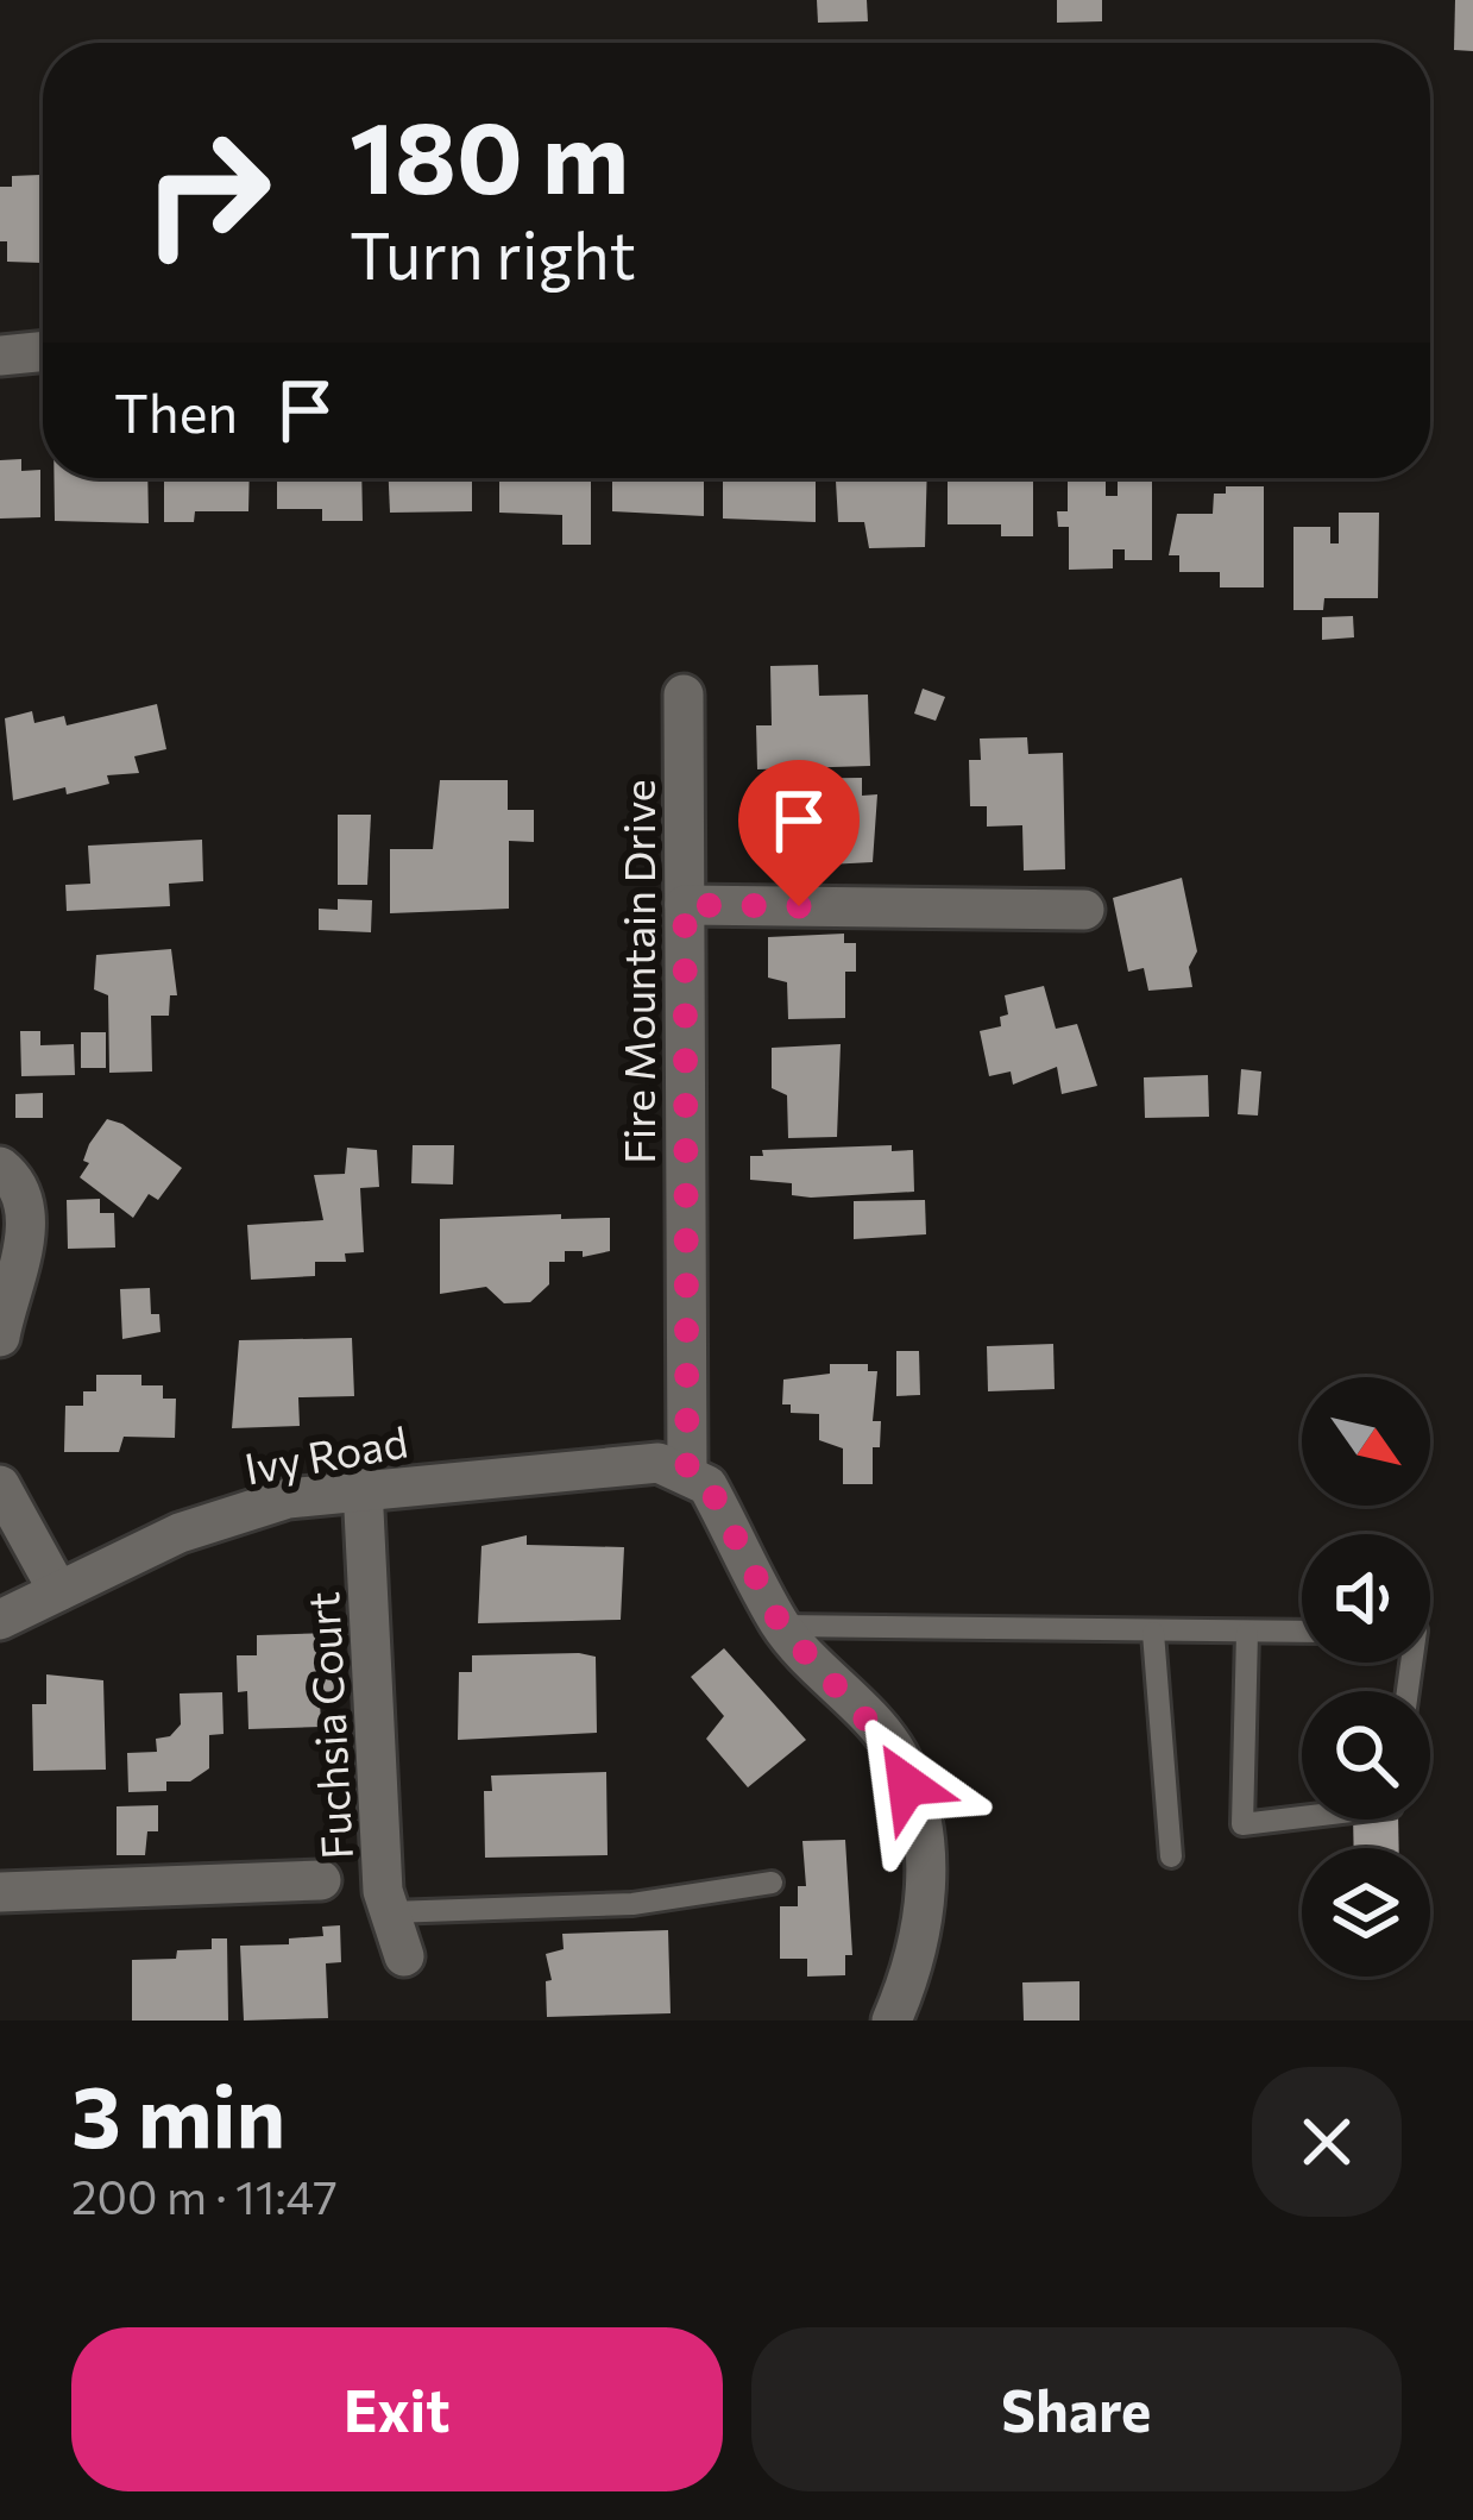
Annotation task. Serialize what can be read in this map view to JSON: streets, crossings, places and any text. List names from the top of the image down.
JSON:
{
  "streets": {
    "street": ["Fire Mountain Drive", "Ivy Road", "Fuchsia Court"]
  },
  "crossings": [
    ["Fire Mountain Drive", "Ivy Road"],
    ["Ivy Road", "Fuchsia Court"]
  ],
  "north": "bottom right",
  "page": {
    "turn": ["180 m", "Turn right"],
    "then": "Then",
    "heading": ["3 min", "200 m · 11:47"],
    "buttons": ["Exit", "Share"]
  }
}
